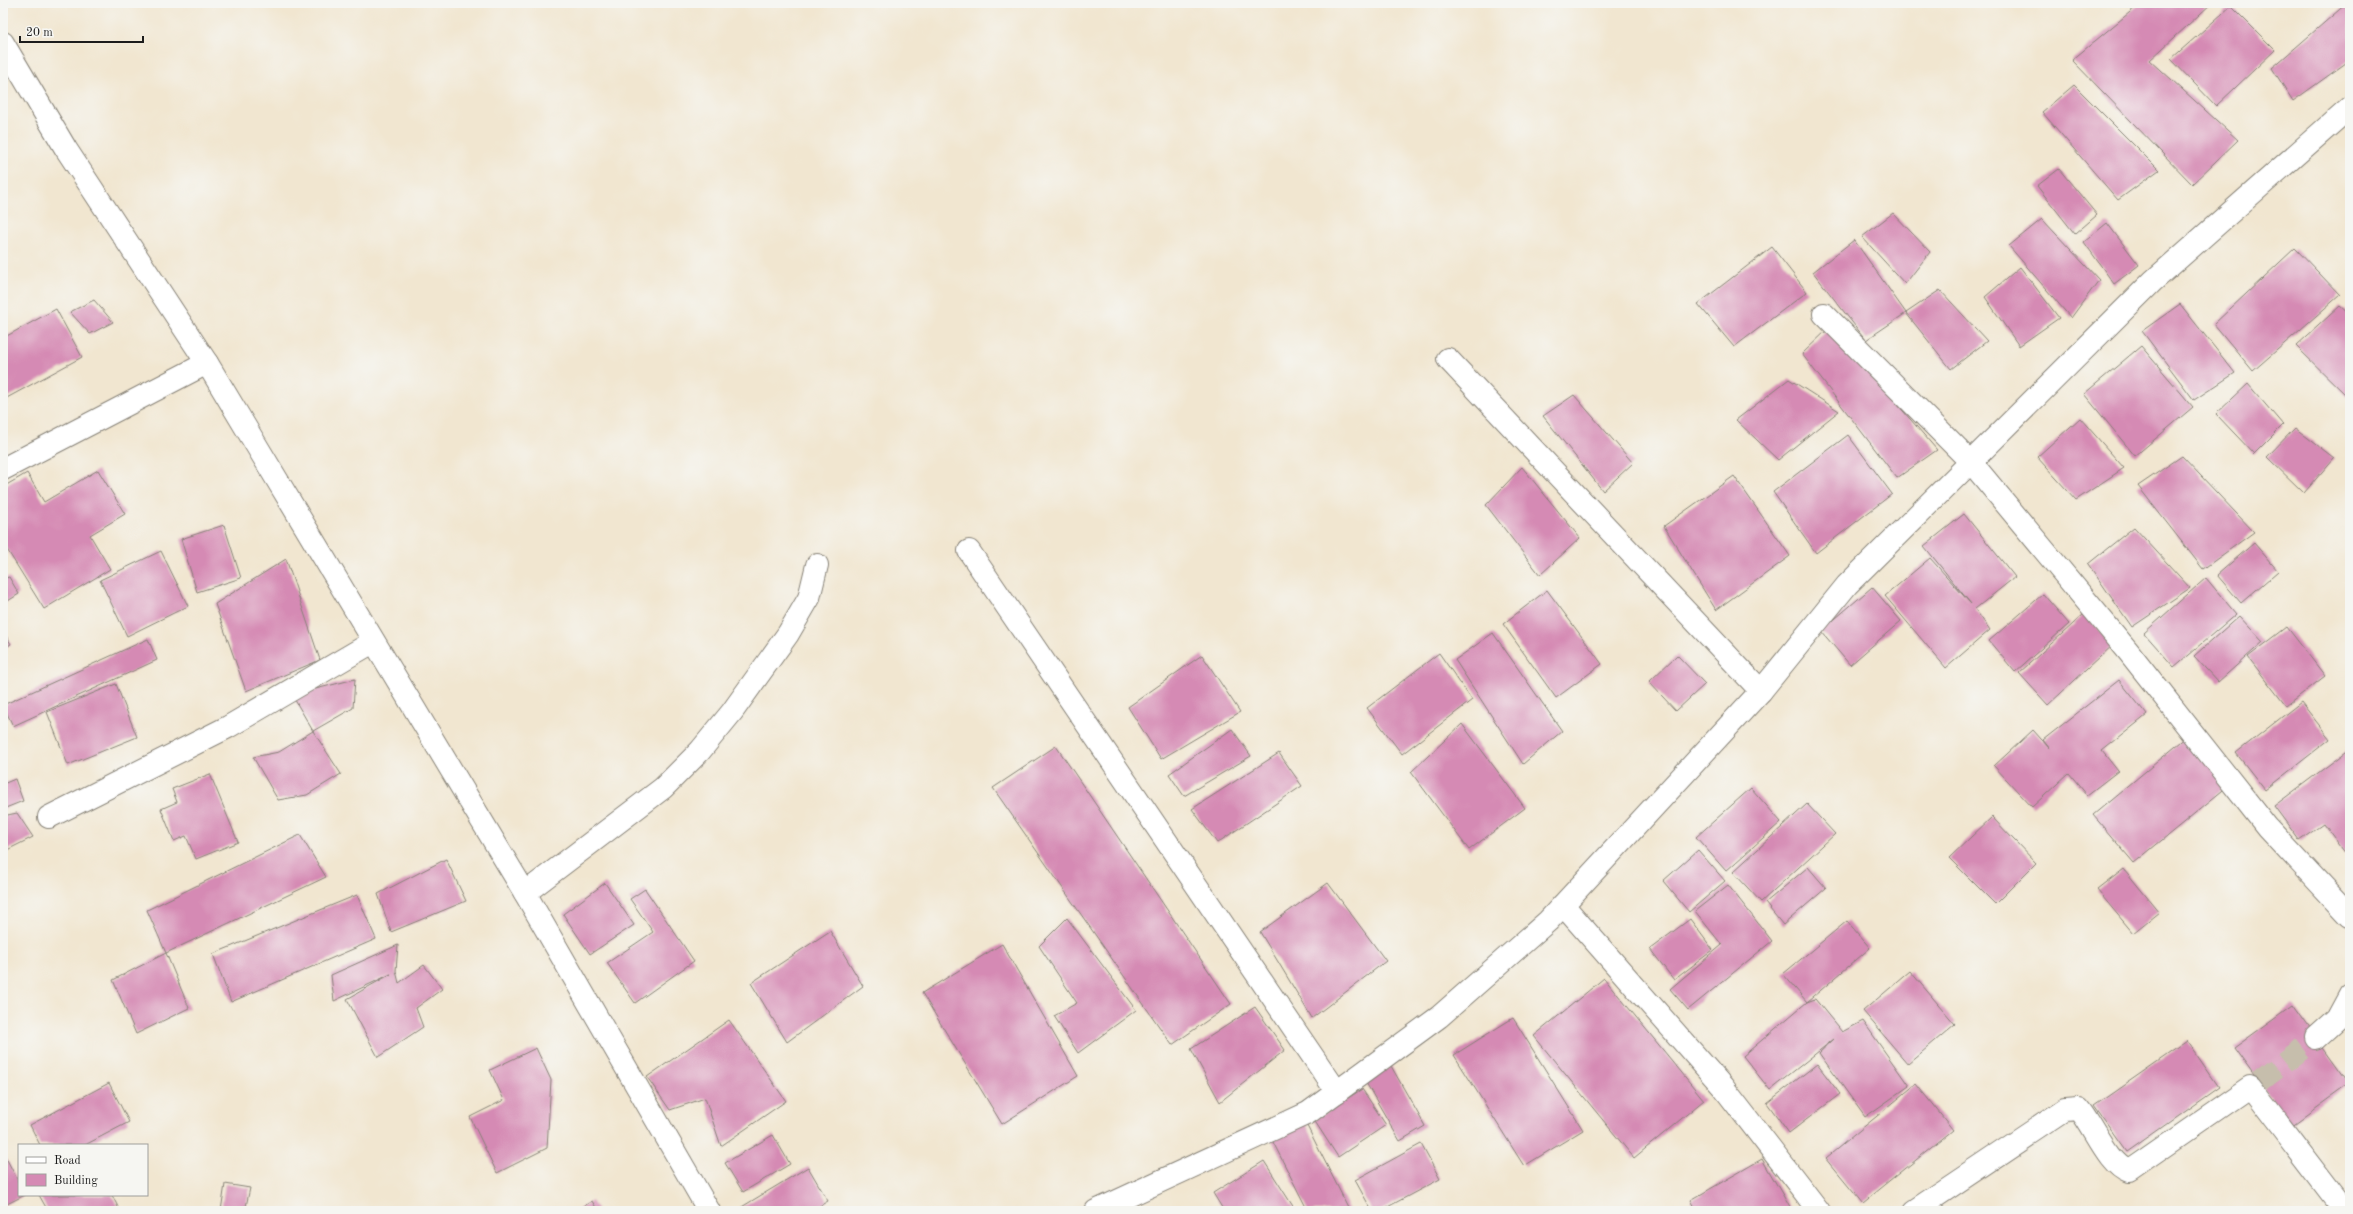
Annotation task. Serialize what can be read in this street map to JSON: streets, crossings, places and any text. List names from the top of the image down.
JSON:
{
  "legend": ["Road", "Building"],
  "scale_bar": "20 m"
}
